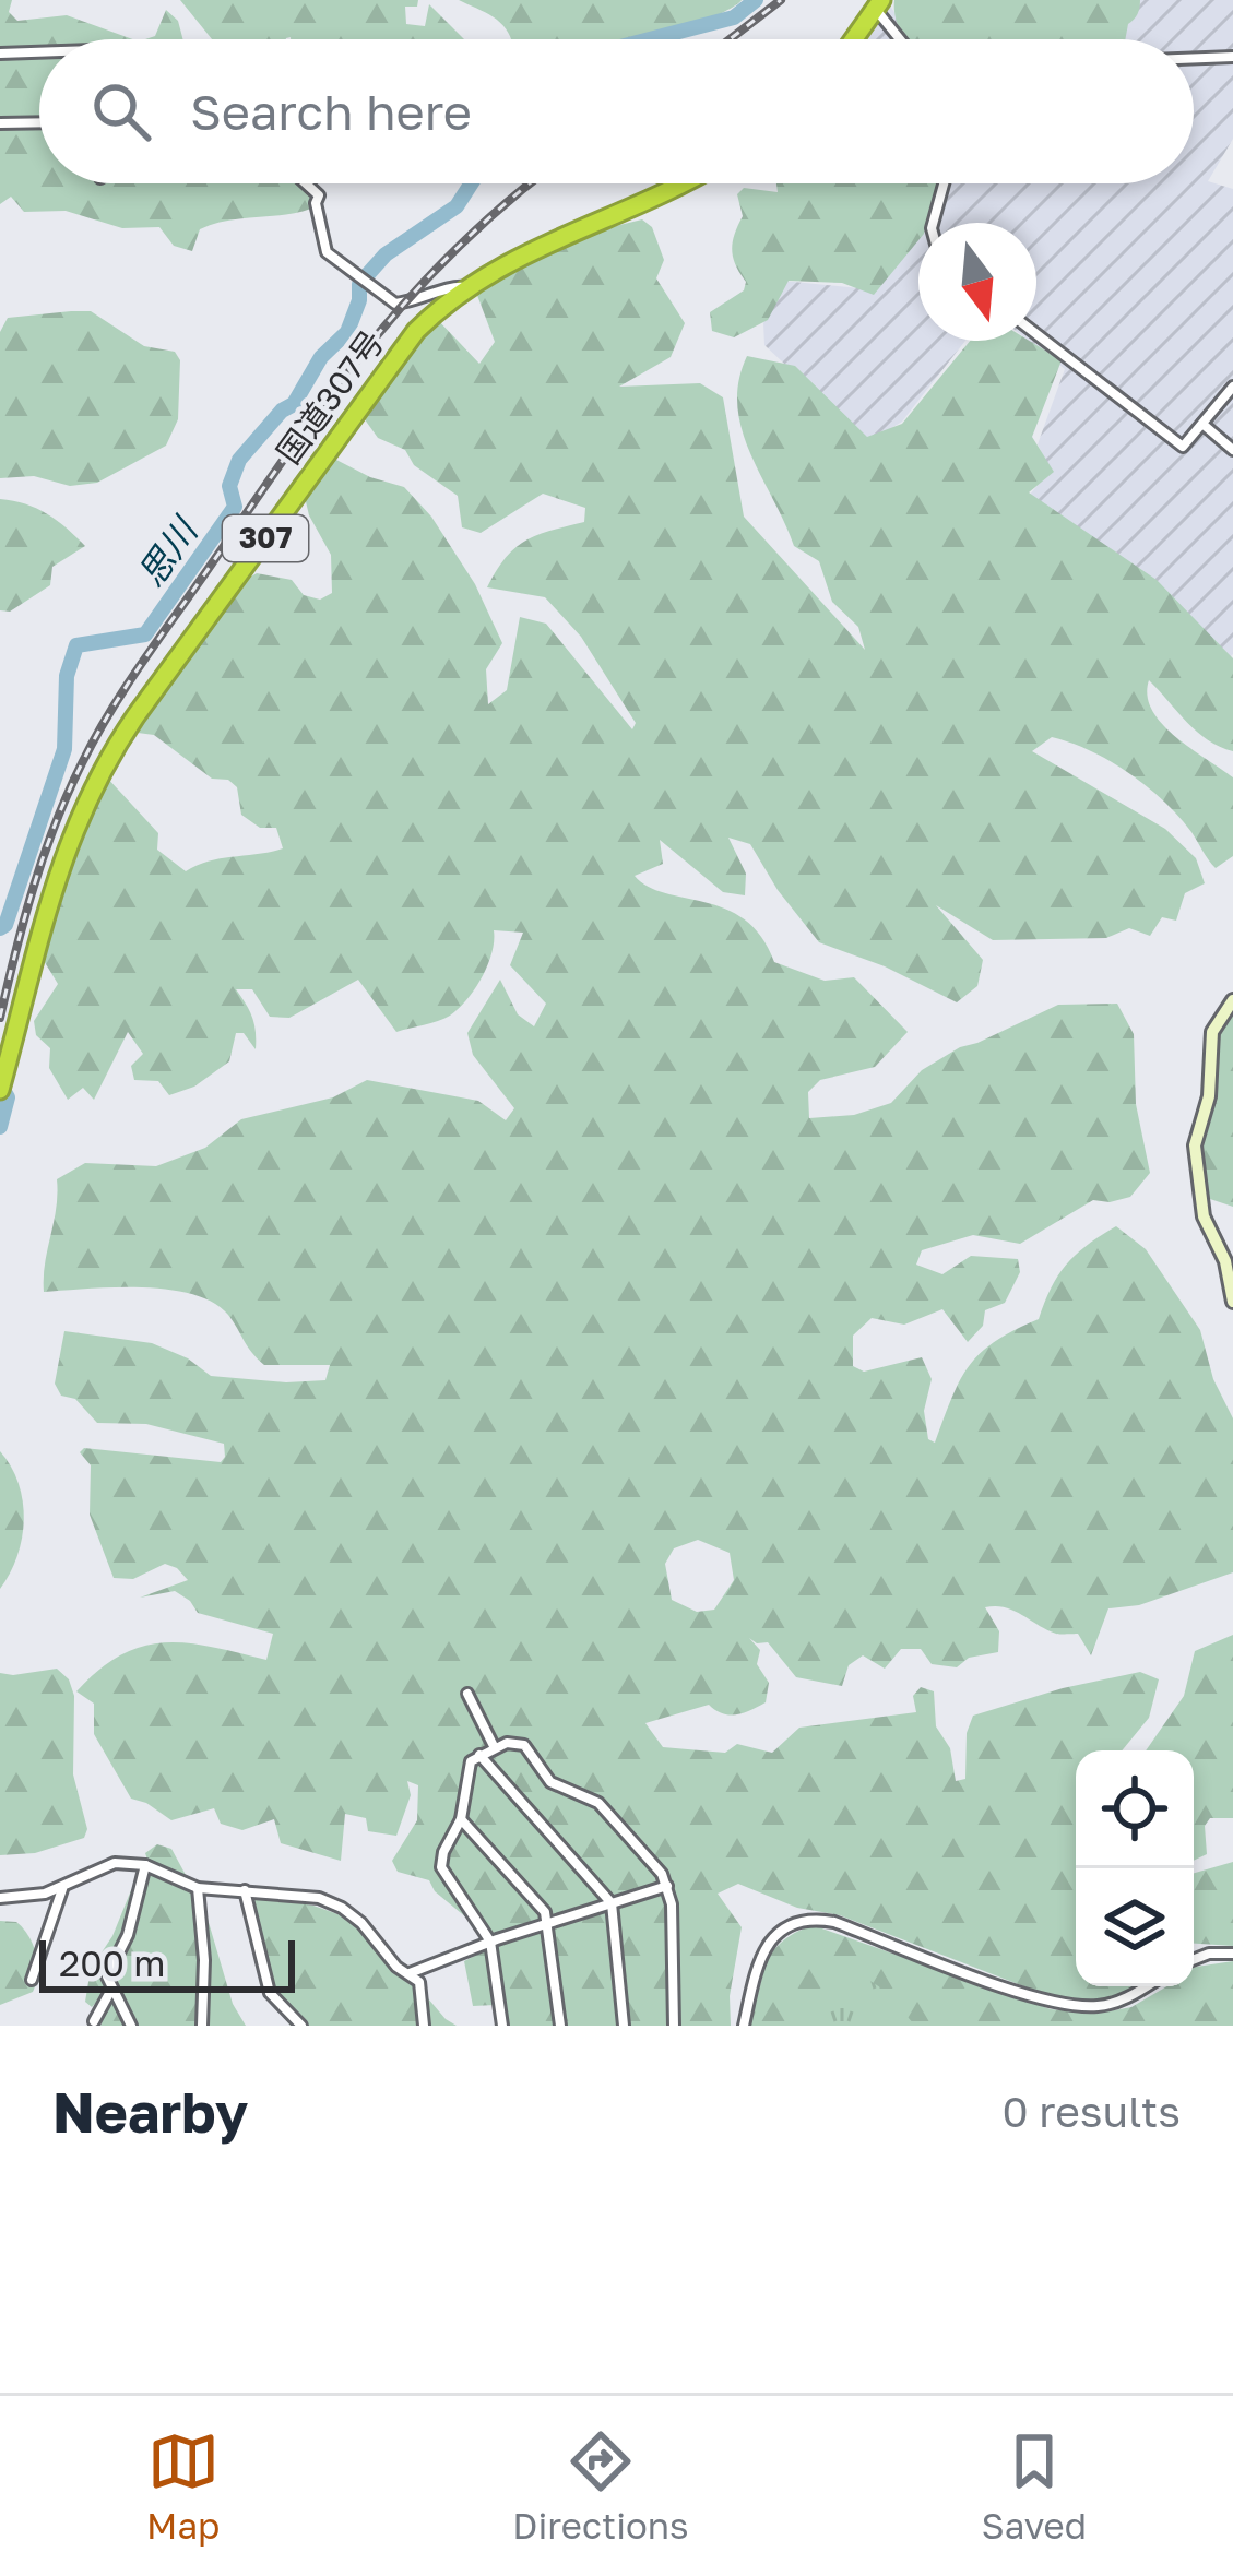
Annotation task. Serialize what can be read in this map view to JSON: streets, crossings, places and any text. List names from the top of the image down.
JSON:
{
  "streets": {
    "highway": ["国道307号", "307"]
  },
  "water": ["思川"],
  "scale_bar": "200 m",
  "north": "bottom",
  "page": {
    "search": "Search here",
    "scale": "200 m",
    "heading": ["Nearby", "0 results"],
    "nav": ["Map", "Directions", "Saved"]
  }
}
